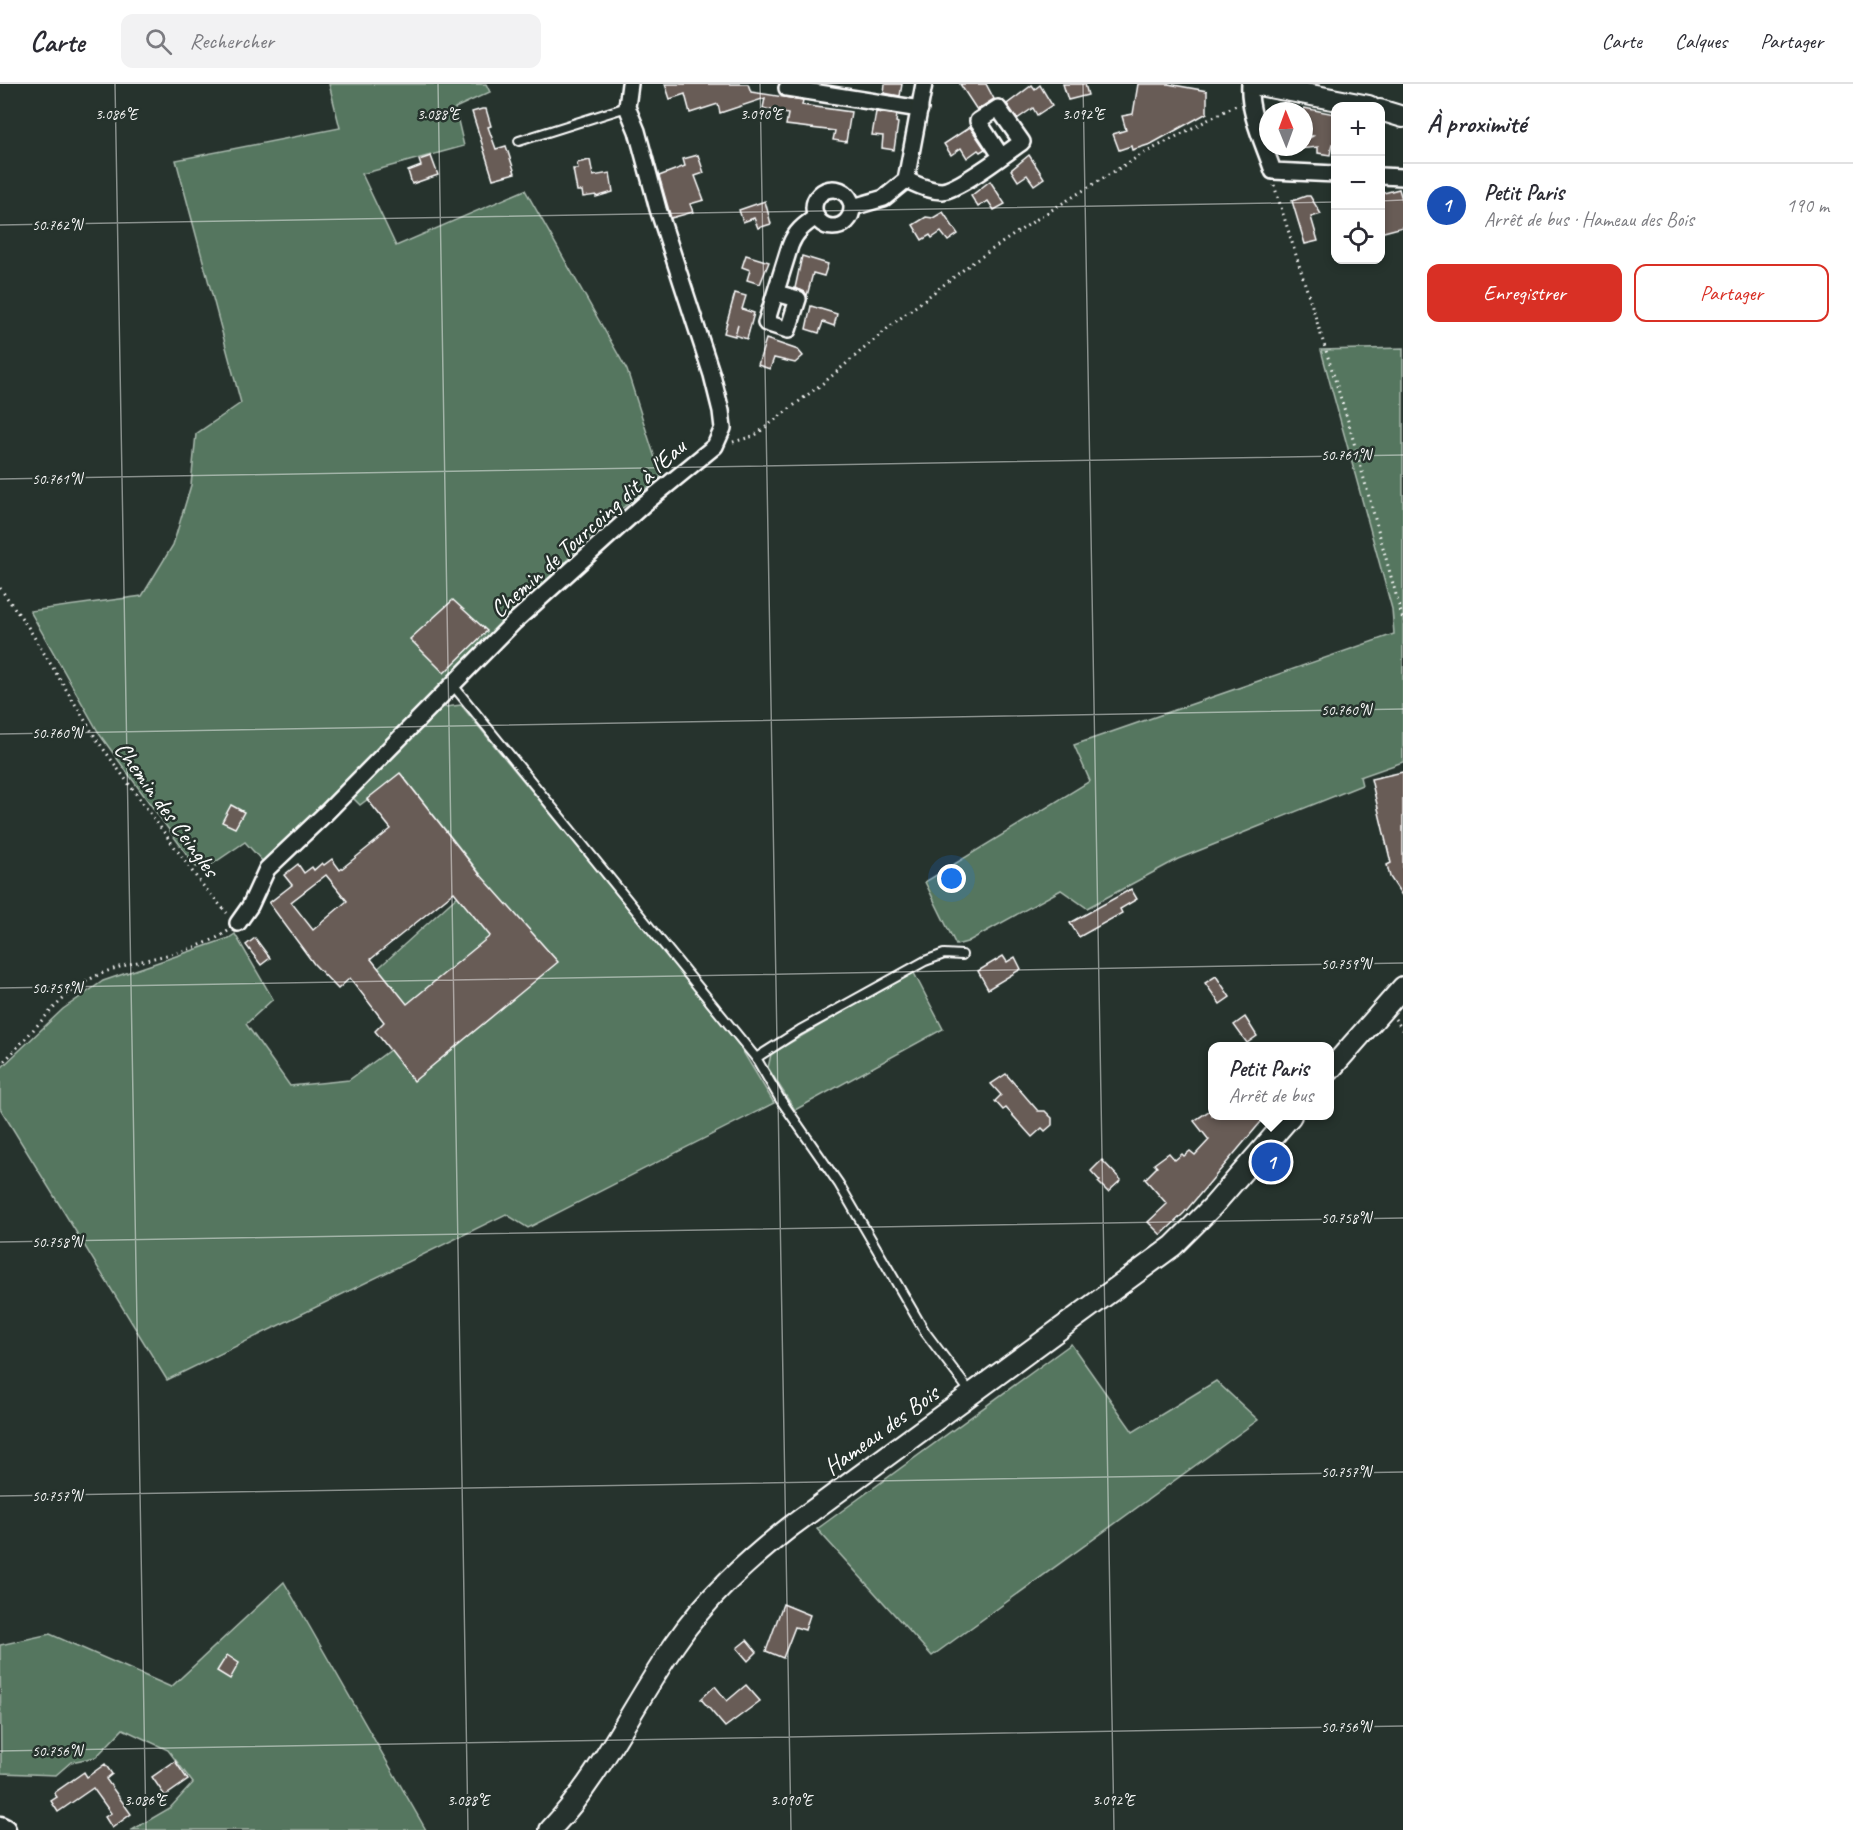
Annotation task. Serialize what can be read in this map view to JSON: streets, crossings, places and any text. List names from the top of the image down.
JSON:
{
  "streets": {
    "street": ["Chemin de Tourcoing dit à l'Eau", "Hameau des Bois"],
    "path": ["Chemin des Ceingles"]
  },
  "crossings": [
    ["Chemin de Tourcoing dit à l'Eau", "Chemin des Ceingles"]
  ],
  "north": "top",
  "page": {
    "header": "Carte",
    "search": "Rechercher",
    "nav": ["Carte", "Calques", "Partager"],
    "heading": "À proximité",
    "map_buttons": ["+", "−"],
    "list": [
      {
        "mark": "1",
        "name": "Petit Paris",
        "note": "Arrêt de bus · Hameau des Bois",
        "value": "190 m"
      }
    ],
    "buttons": ["Enregistrer", "Partager"],
    "popup": ["Petit Paris", "Arrêt de bus"],
    "pins": "1"
  },
  "coordinates": [
    "3.086°E",
    "3.088°E",
    "3.090°E",
    "3.092°E",
    "50.762°N",
    "50.761°N",
    "50.760°N",
    "50.759°N",
    "50.758°N",
    "50.757°N",
    "50.756°N"
  ]
}
